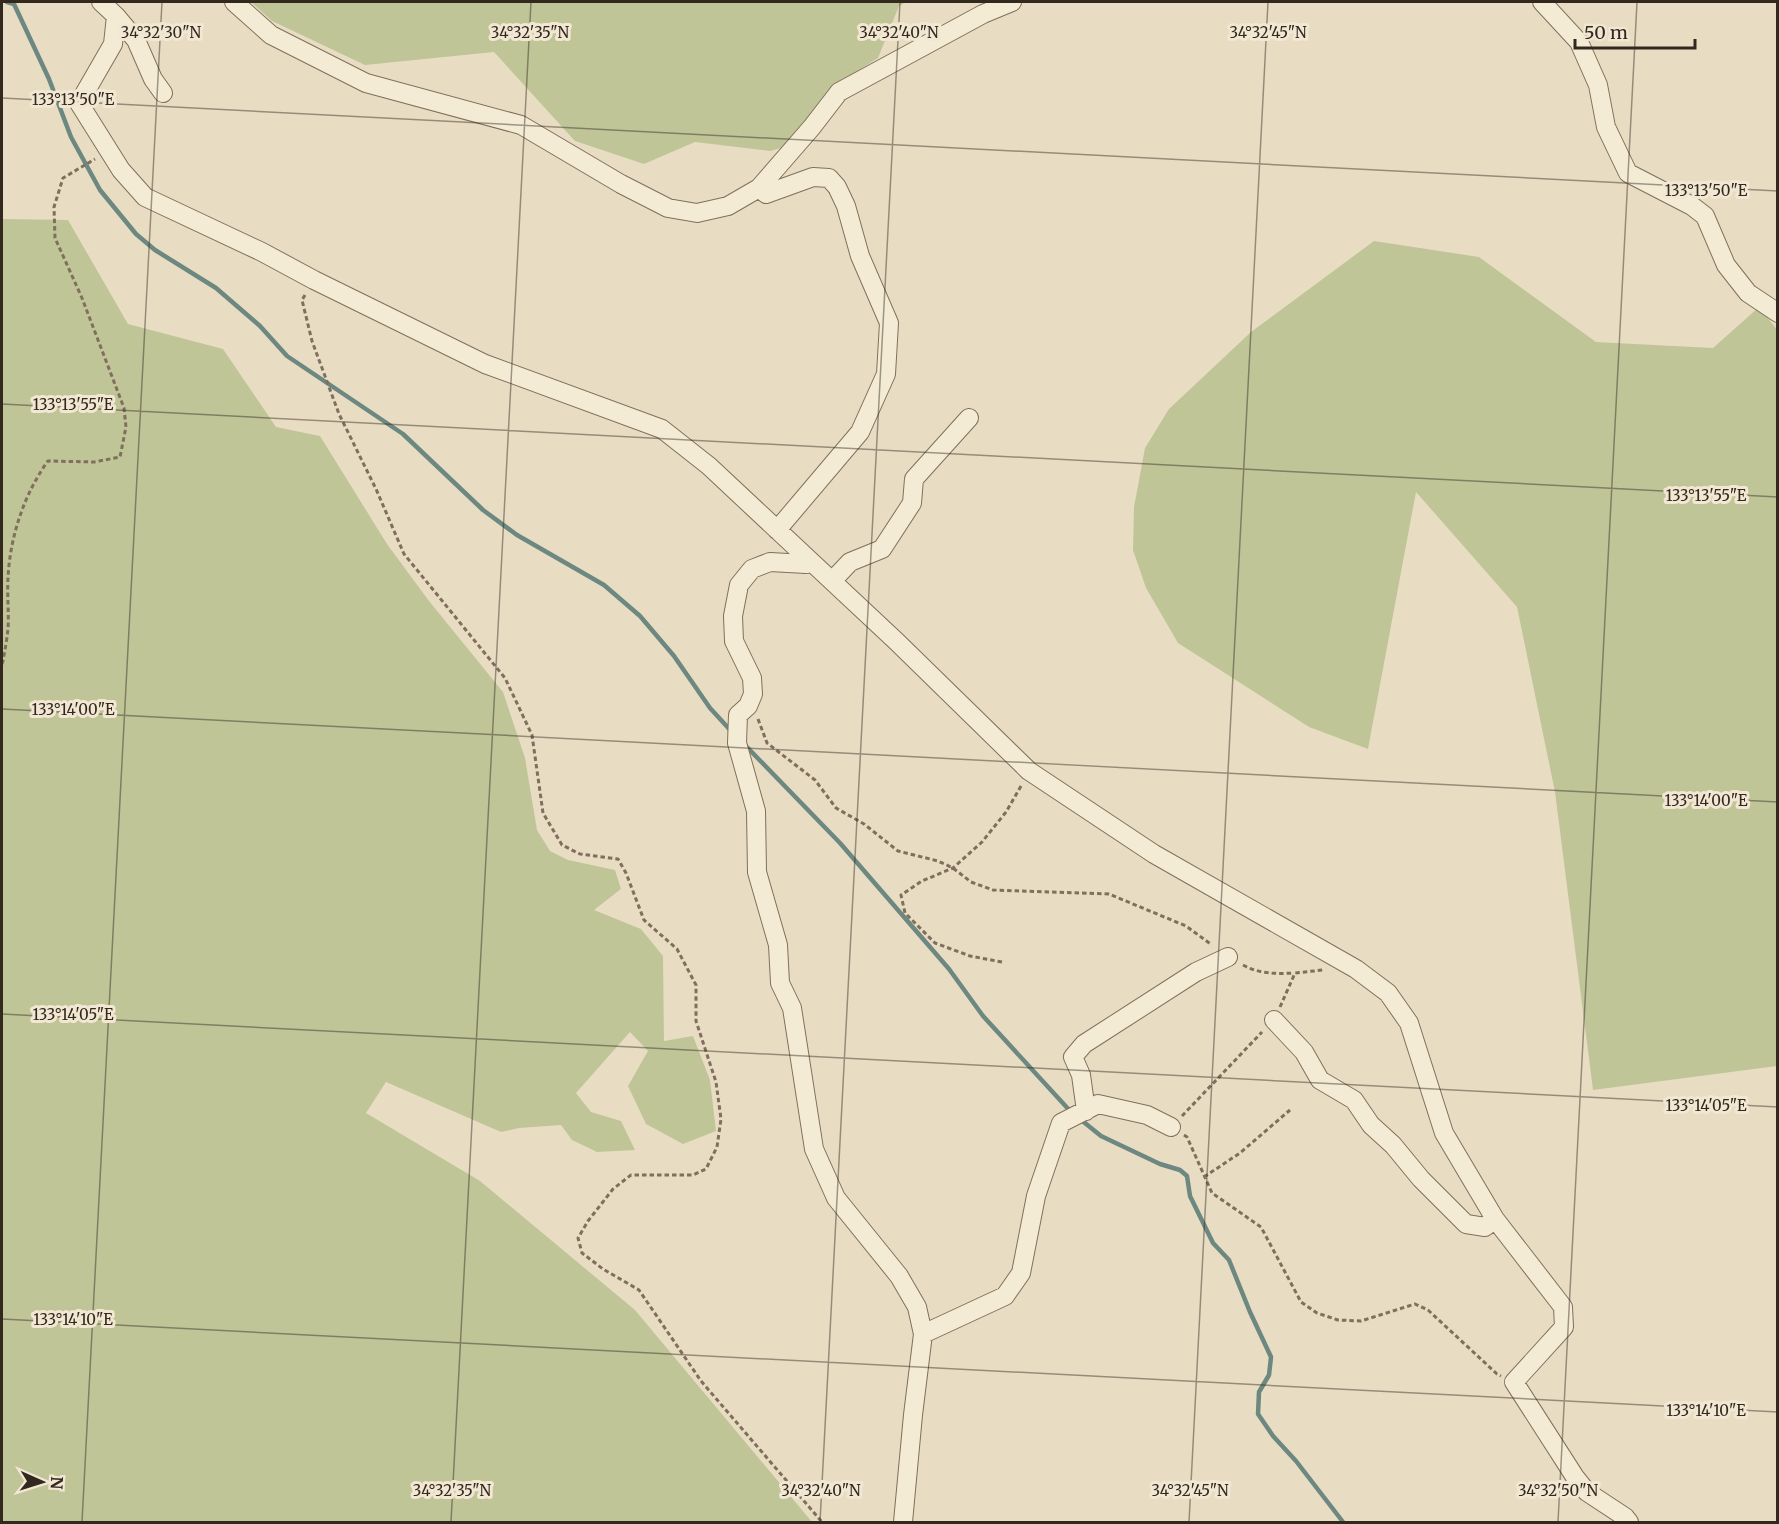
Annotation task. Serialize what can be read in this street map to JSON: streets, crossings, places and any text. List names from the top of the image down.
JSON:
{
  "scale_bar": "50 m",
  "north": "right",
  "coordinates": [
    "34°32'30\"N",
    "34°32'35\"N",
    "34°32'40\"N",
    "34°32'45\"N",
    "133°13'50\"E",
    "133°13'55\"E",
    "133°14'00\"E",
    "133°14'05\"E",
    "133°14'10\"E",
    "34°32'50\"N"
  ]
}
